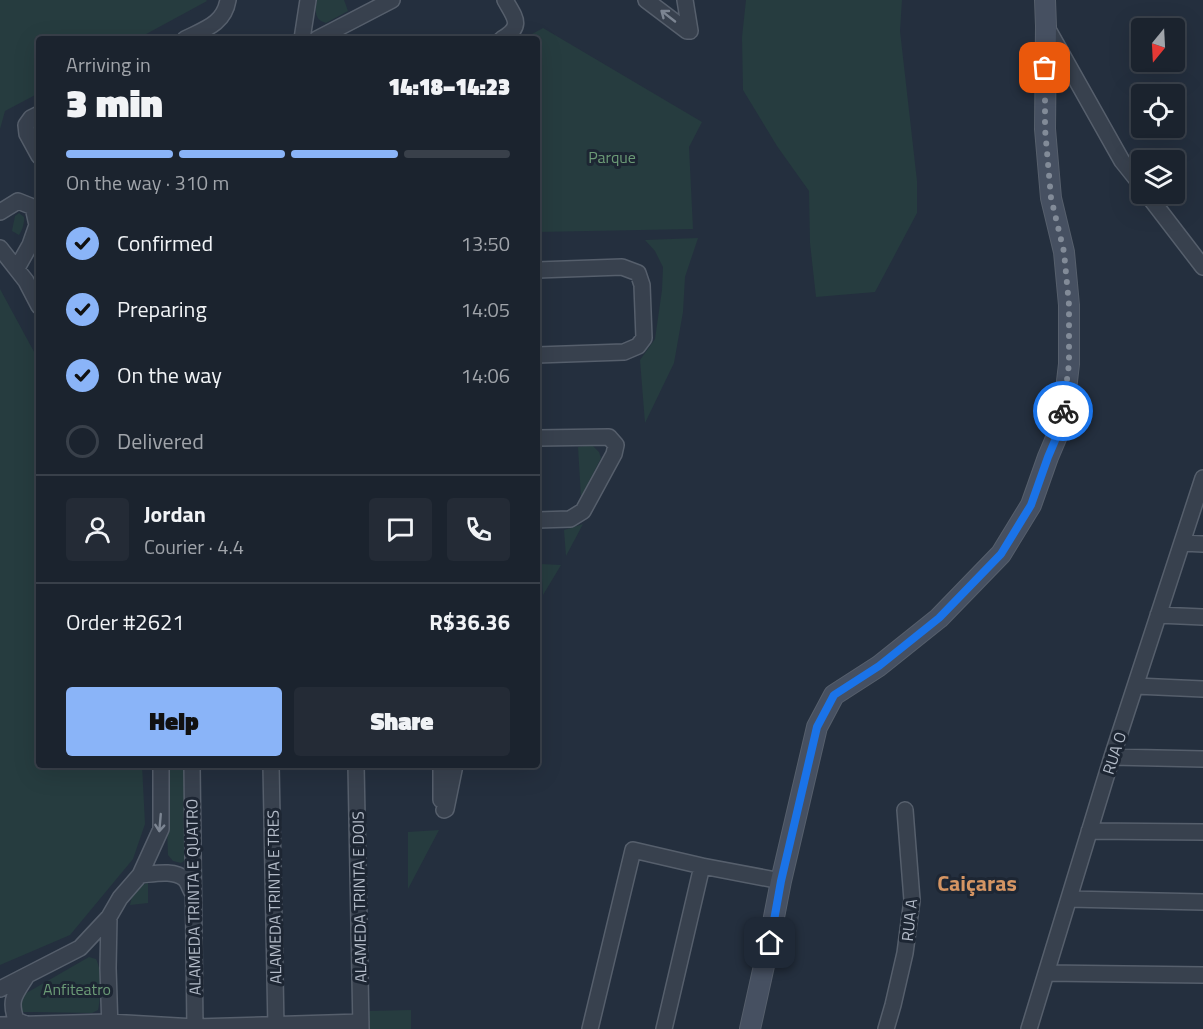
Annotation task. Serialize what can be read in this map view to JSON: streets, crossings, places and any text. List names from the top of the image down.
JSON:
{
  "streets": {
    "street": [
      "RUA O",
      "ALAMEDA TRINTA E QUATRO",
      "ALAMEDA TRINTA E TRES",
      "ALAMEDA TRINTA E DOIS",
      "RUA A"
    ]
  },
  "districts": ["Caiçaras"],
  "parks": ["Parque", "Anfiteatro"],
  "north": "bottom",
  "page": {
    "heading": ["3 min", "Arriving in", "14:18–14:23"],
    "panel": [
      "Jordan",
      "Courier · 4.4",
      "Order #2621",
      "R$36.36"
    ],
    "bar": "On the way · 310 m",
    "list": [
      ["Confirmed", "13:50"],
      ["Preparing", "14:05"],
      ["On the way", "14:06"],
      "Delivered"
    ],
    "buttons": ["Help", "Share"]
  }
}
